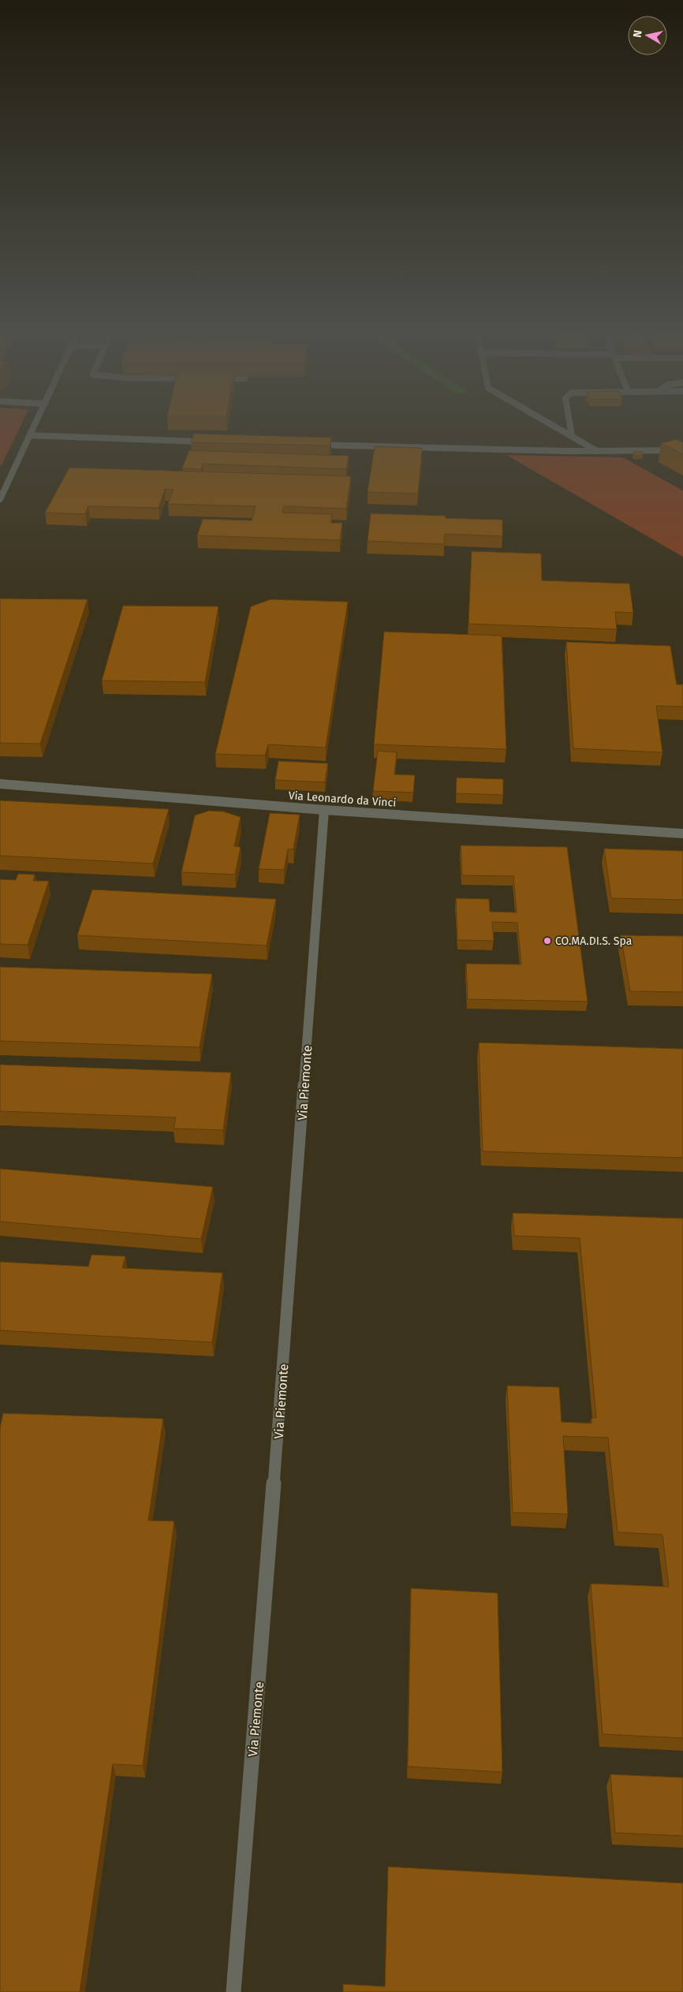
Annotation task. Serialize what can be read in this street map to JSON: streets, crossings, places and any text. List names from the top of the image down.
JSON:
{
  "streets": {
    "street": ["Via Leonardo da Vinci", "Via Piemonte"]
  },
  "crossings": [
    ["Via Leonardo da Vinci", "Via Piemonte"]
  ],
  "places": ["CO.MA.DI.S. Spa"],
  "north": "left"
}
